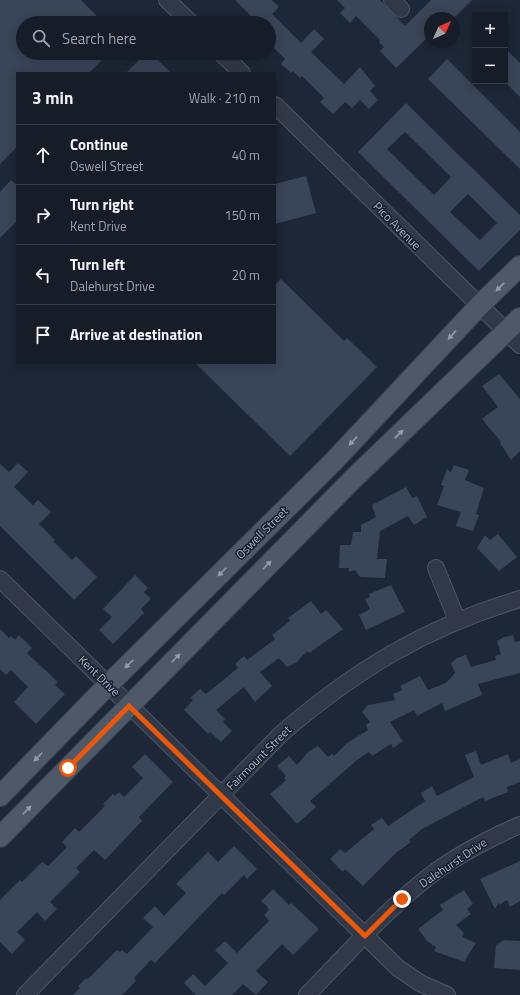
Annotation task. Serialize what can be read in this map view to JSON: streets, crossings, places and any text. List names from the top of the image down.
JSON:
{
  "streets": {
    "main road": ["Oswell Street"],
    "street": [
      "Pico Avenue",
      "Kent Drive",
      "Fairmount Street",
      "Dalehurst Drive"
    ]
  },
  "crossings": [
    ["Pico Avenue", "Oswell Street"],
    ["Oswell Street", "Kent Drive"],
    ["Kent Drive", "Fairmount Street"],
    ["Kent Drive", "Dalehurst Drive"]
  ],
  "north": "top right",
  "page": {
    "map_buttons": ["+", "−"],
    "search": "Search here",
    "heading": ["3 min", "Walk · 210 m"],
    "list": [
      ["Continue", "Oswell Street", "40 m"],
      ["Turn right", "Kent Drive", "150 m"],
      ["Turn left", "Dalehurst Drive", "20 m"],
      "Arrive at destination"
    ]
  }
}
